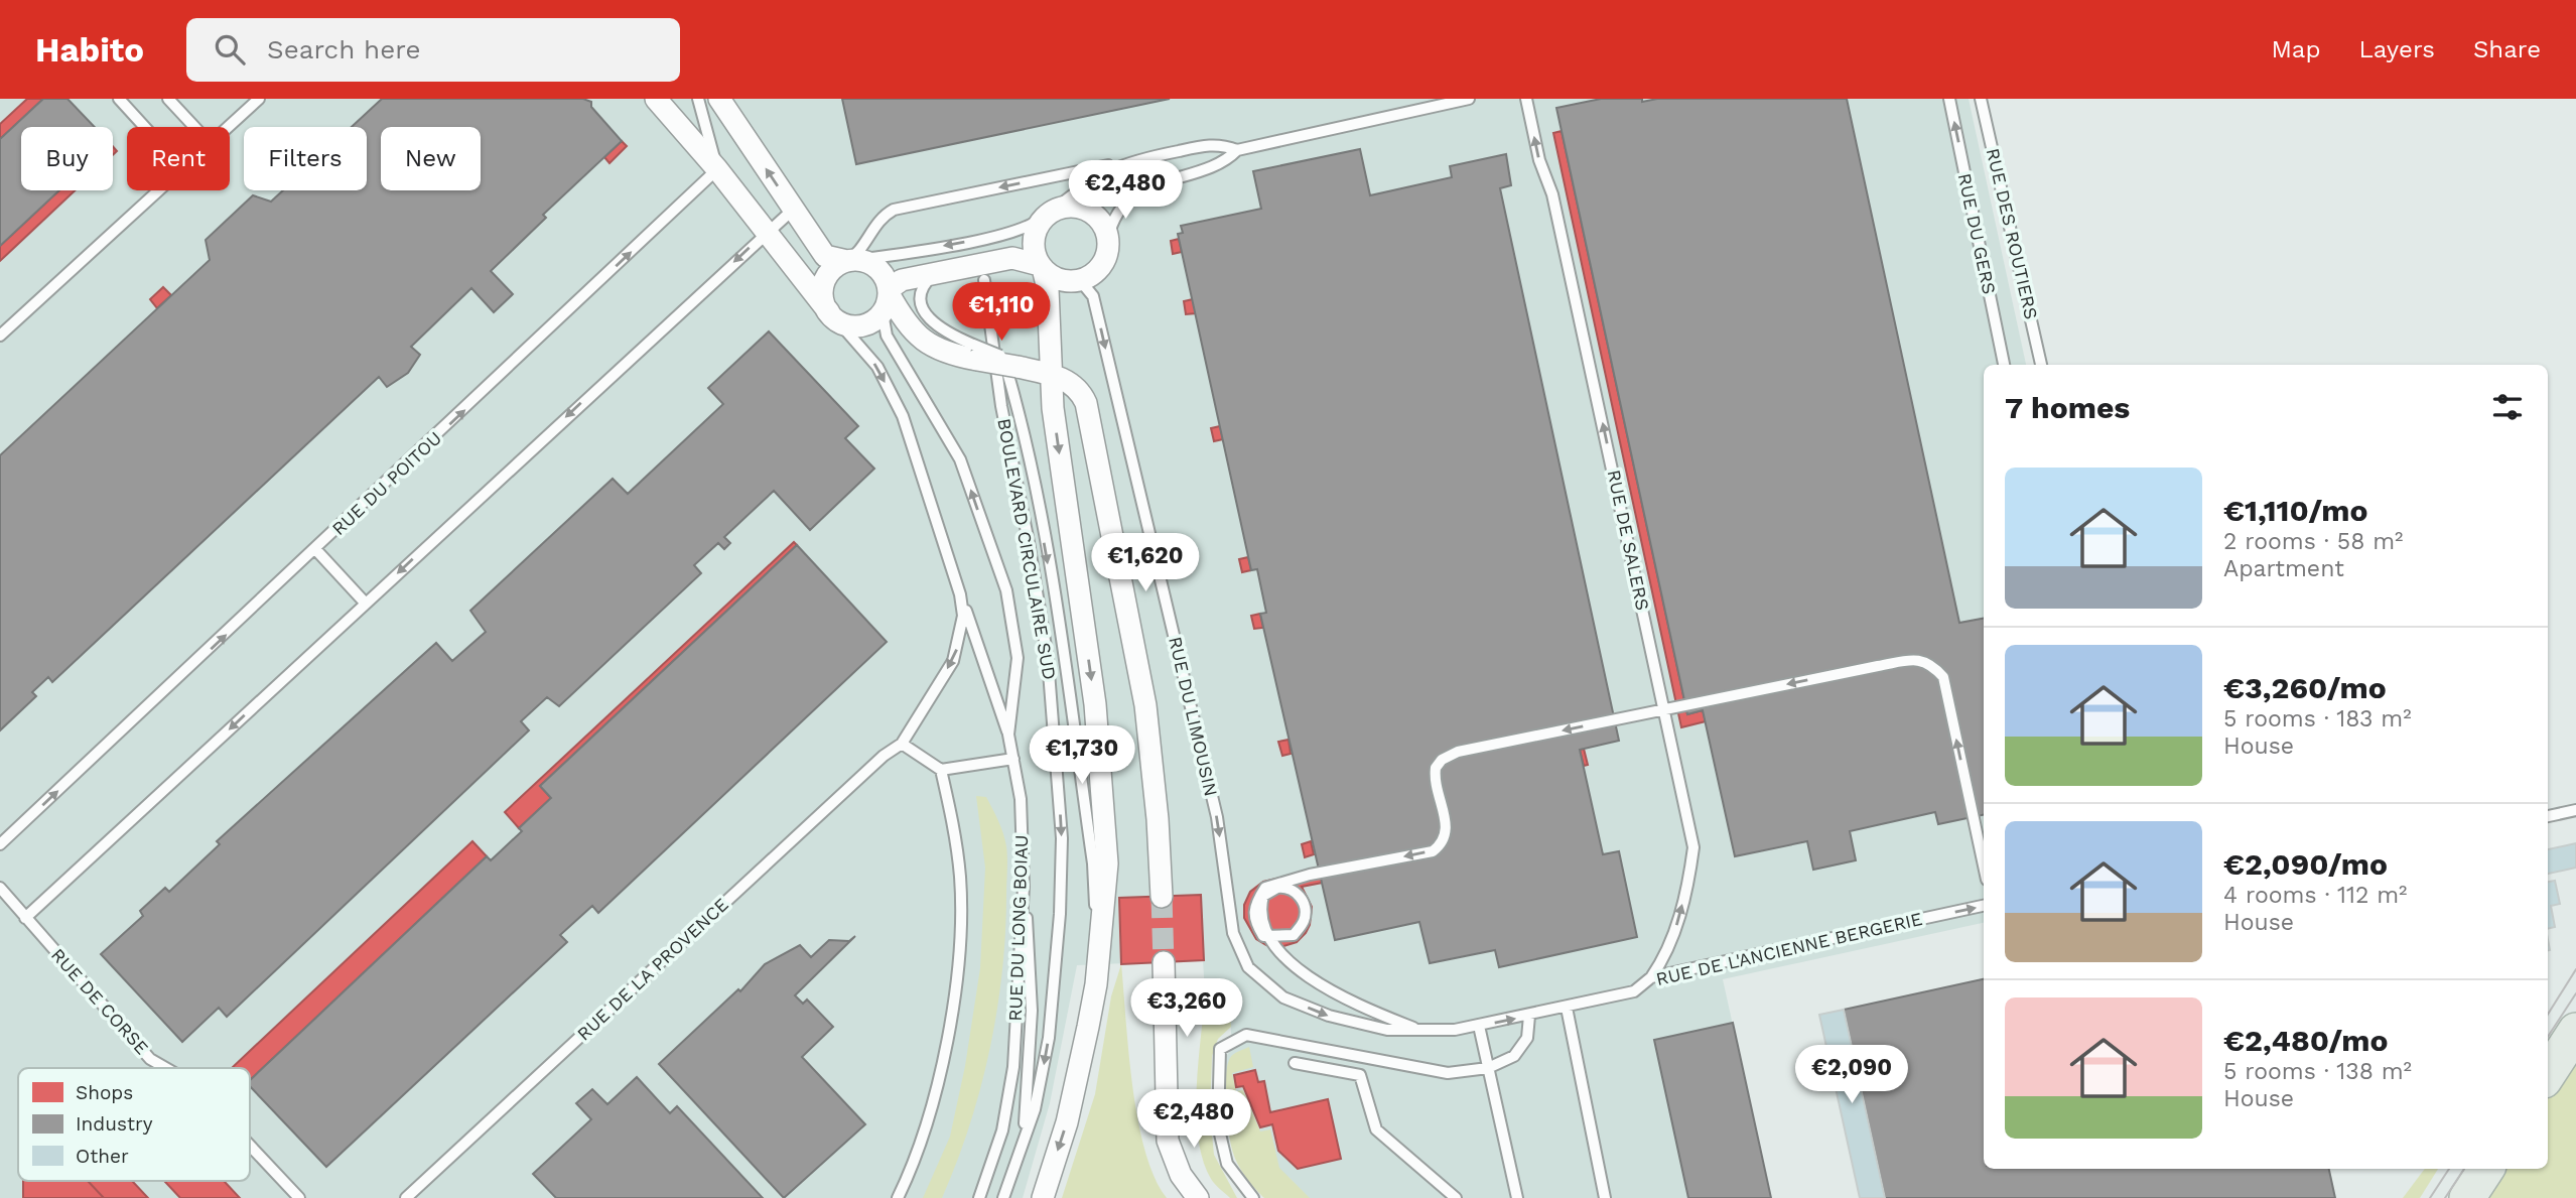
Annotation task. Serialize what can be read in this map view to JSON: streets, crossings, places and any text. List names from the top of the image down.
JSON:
{
  "streets": {
    "lane": [
      "RUE DU GERS",
      "RUE DES ROUTIERS",
      "RUE DU POITOU",
      "RUE DE SALERS",
      "BOULEVARD CIRCULAIRE SUD",
      "RUE DU LIMOUSIN",
      "RUE DU LONG BOIAU",
      "RUE DE L'ANCIENNE BERGERIE",
      "RUE DE LA PROVENCE",
      "RUE DE CORSE"
    ]
  },
  "crossings": [
    ["RUE DE SALERS", "RUE DE L'ANCIENNE BERGERIE"],
    ["RUE DU LIMOUSIN", "RUE DE L'ANCIENNE BERGERIE"]
  ],
  "one_way": [
    "RUE DU GERS",
    "RUE DE SALERS",
    "RUE DU LIMOUSIN",
    "RUE DE L'ANCIENNE BERGERIE"
  ],
  "legend": ["Shops", "Industry", "Other"],
  "page": {
    "header": "Habito",
    "search": "Search here",
    "nav": ["Map", "Layers", "Share"],
    "chip": [
      "Buy",
      "Rent",
      "Filters",
      "New"
    ],
    "price": [
      "€2,480",
      "€1,110",
      "€1,620",
      "€1,730",
      "€3,260",
      "€2,090",
      "€2,480"
    ],
    "heading": "7 homes",
    "list": [
      {
        "name": "€1,110/mo",
        "note": "2 rooms · 58 m² · Apartment"
      },
      {
        "name": "€3,260/mo",
        "note": "5 rooms · 183 m² · House"
      },
      {
        "name": "€2,090/mo",
        "note": "4 rooms · 112 m² · House"
      },
      {
        "name": "€2,480/mo",
        "note": "5 rooms · 138 m² · House"
      }
    ]
  }
}
